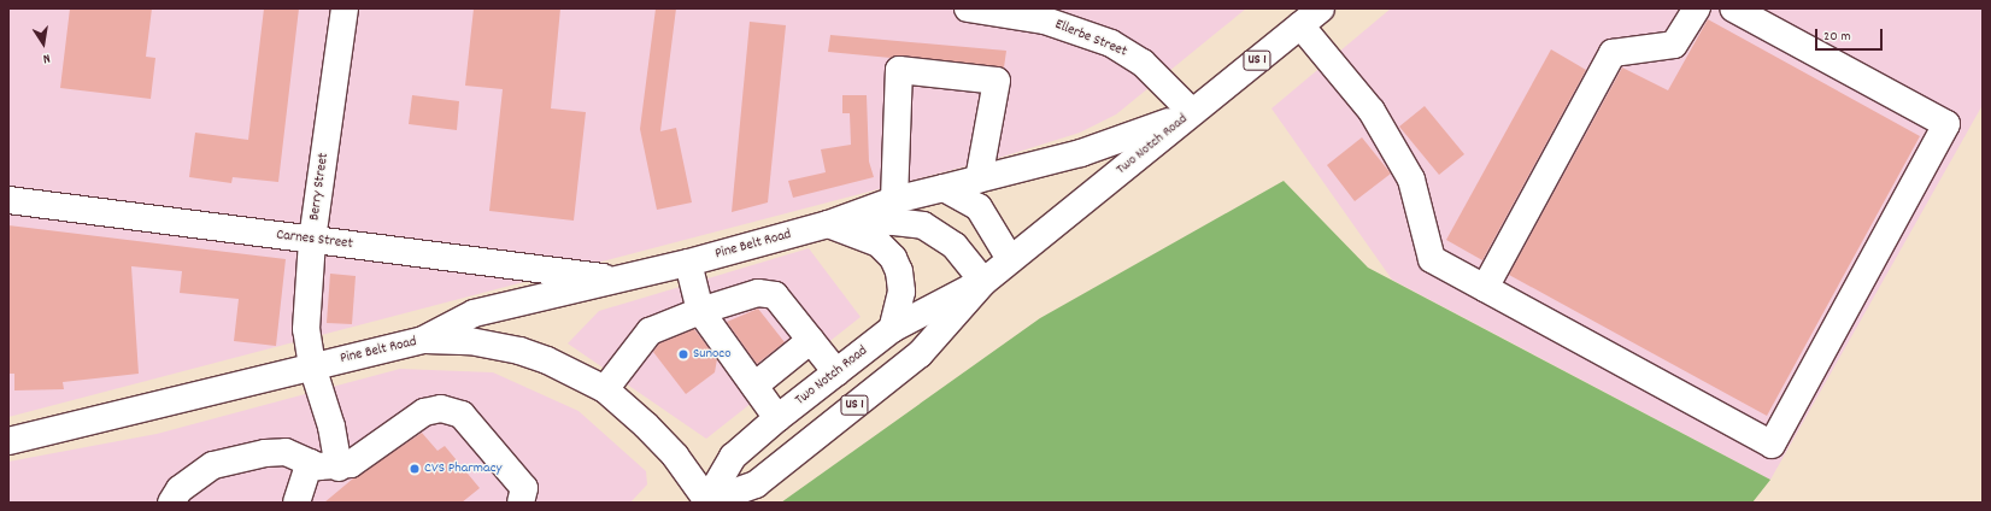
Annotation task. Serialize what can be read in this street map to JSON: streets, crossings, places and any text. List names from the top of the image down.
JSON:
{
  "streets": {
    "street": [
      "Ellerbe Street",
      "US 1",
      "Two Notch Road",
      "Berry Street",
      "Carnes Street",
      "Pine Belt Road"
    ]
  },
  "crossings": [
    ["Ellerbe Street", "Two Notch Road"],
    ["Ellerbe Street", "Pine Belt Road"],
    ["Two Notch Road", "Pine Belt Road"],
    ["Berry Street", "Carnes Street"],
    ["Berry Street", "Pine Belt Road"],
    ["Carnes Street", "Pine Belt Road"]
  ],
  "places": ["Sunoco", "CVS Pharmacy"],
  "scale_bar": "20 m",
  "north": "bottom"
}
